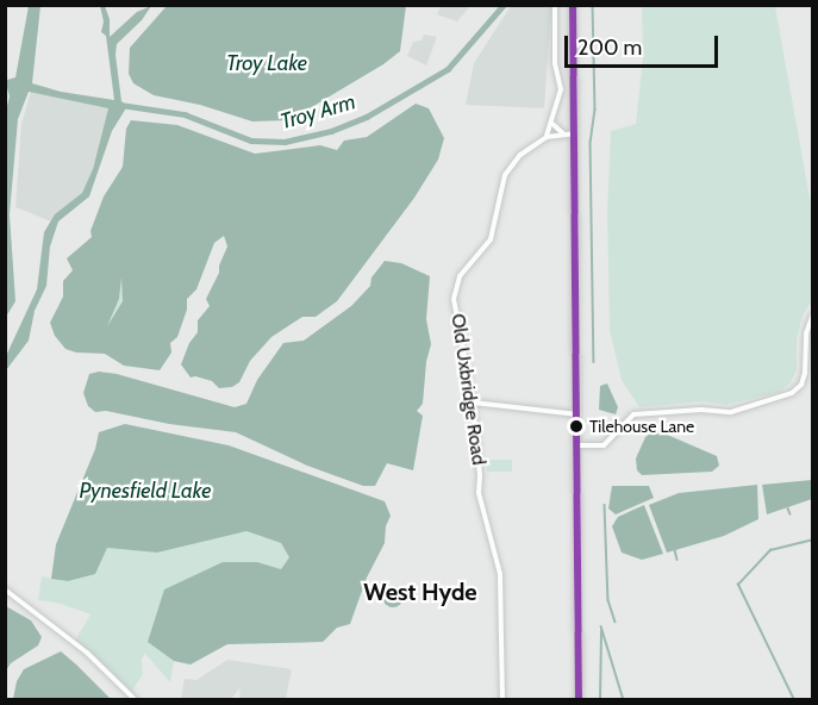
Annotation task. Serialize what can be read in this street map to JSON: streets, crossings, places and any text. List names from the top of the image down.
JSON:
{
  "streets": {
    "street": ["Old Uxbridge Road"]
  },
  "districts": ["West Hyde"],
  "water": ["Troy Lake", "Troy Arm", "Pynesfield Lake"],
  "places": ["Tilehouse Lane"],
  "scale_bar": "200 m"
}
